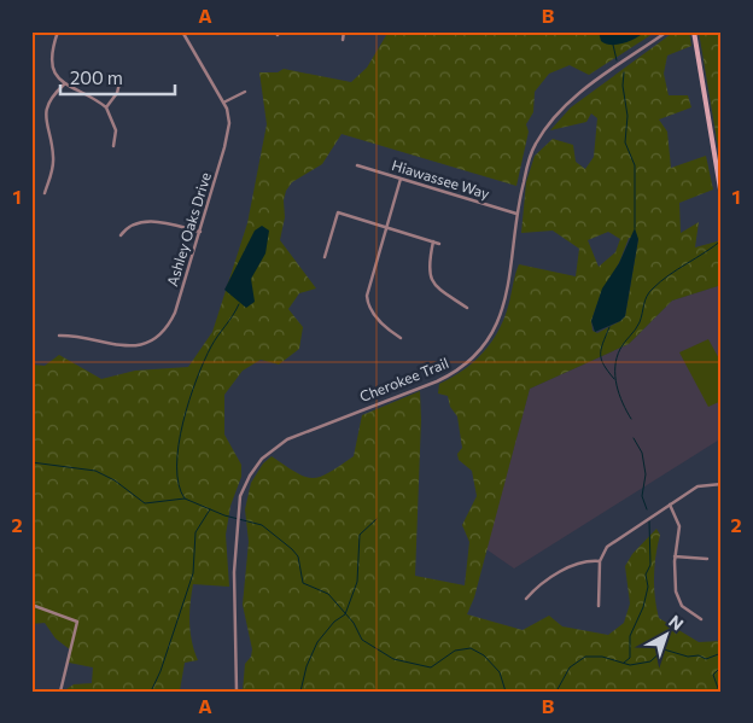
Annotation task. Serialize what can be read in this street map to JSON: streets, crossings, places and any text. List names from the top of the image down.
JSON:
{
  "streets": {
    "street": ["Hiawassee Way", "Ashley Oaks Drive", "Cherokee Trail"]
  },
  "crossings": [
    ["Hiawassee Way", "Cherokee Trail"]
  ],
  "scale_bar": "200 m",
  "north": "top right",
  "grid": {
    "columns": ["A", "B"],
    "rows": ["1", "2"]
  }
}
